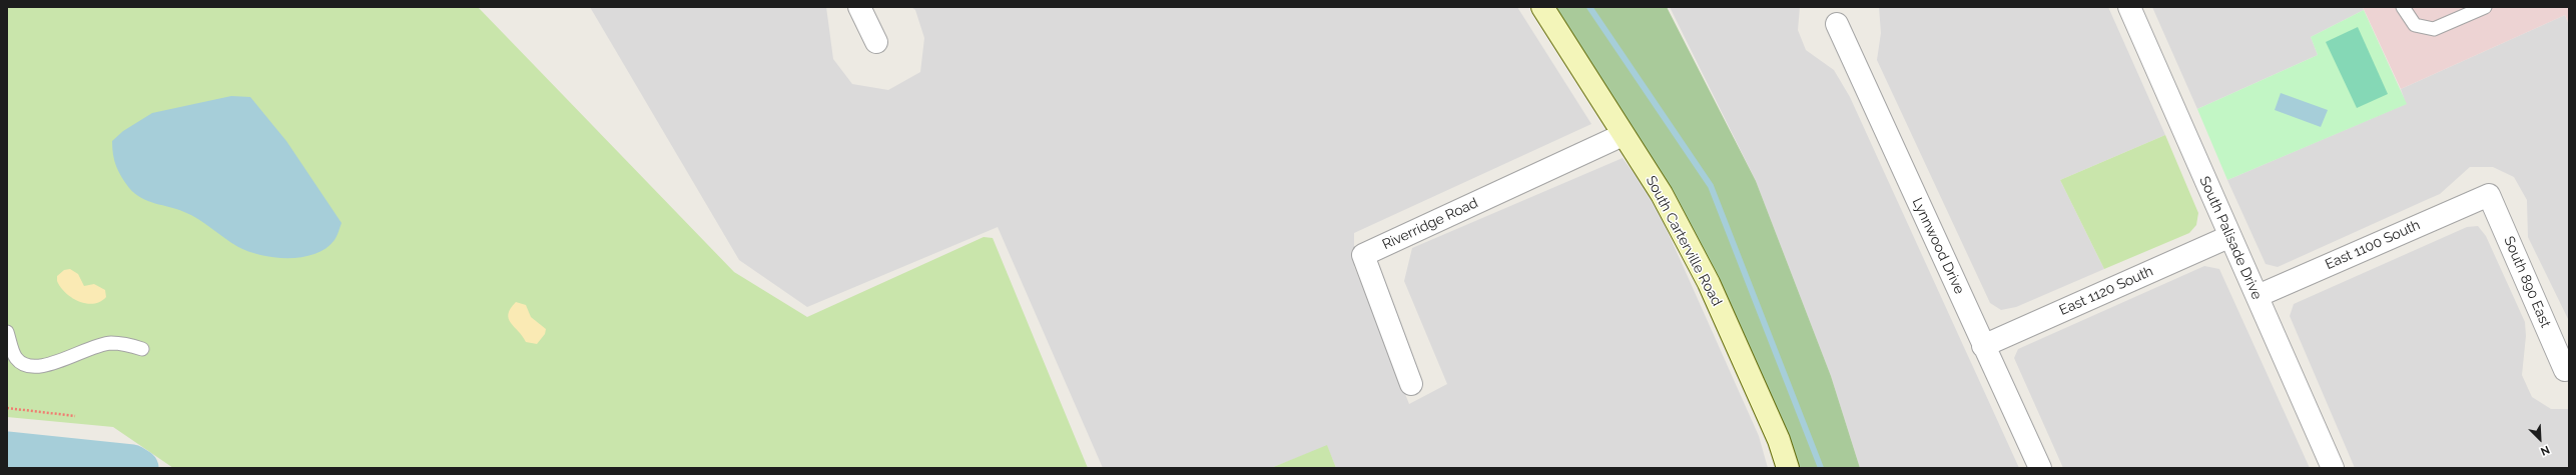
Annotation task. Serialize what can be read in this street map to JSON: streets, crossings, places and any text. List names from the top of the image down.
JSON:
{
  "streets": {
    "street": [
      "Riverridge Road",
      "South Palisade Drive",
      "South Carterville Road",
      "East 1100 South",
      "Lynnwood Drive",
      "South 890 East",
      "East 1120 South"
    ]
  },
  "crossings": [
    ["Riverridge Road", "South Carterville Road"],
    ["South Palisade Drive", "East 1100 South"],
    ["South Palisade Drive", "East 1120 South"],
    ["East 1100 South", "South 890 East"],
    ["Lynnwood Drive", "East 1120 South"]
  ],
  "north": "bottom right"
}
